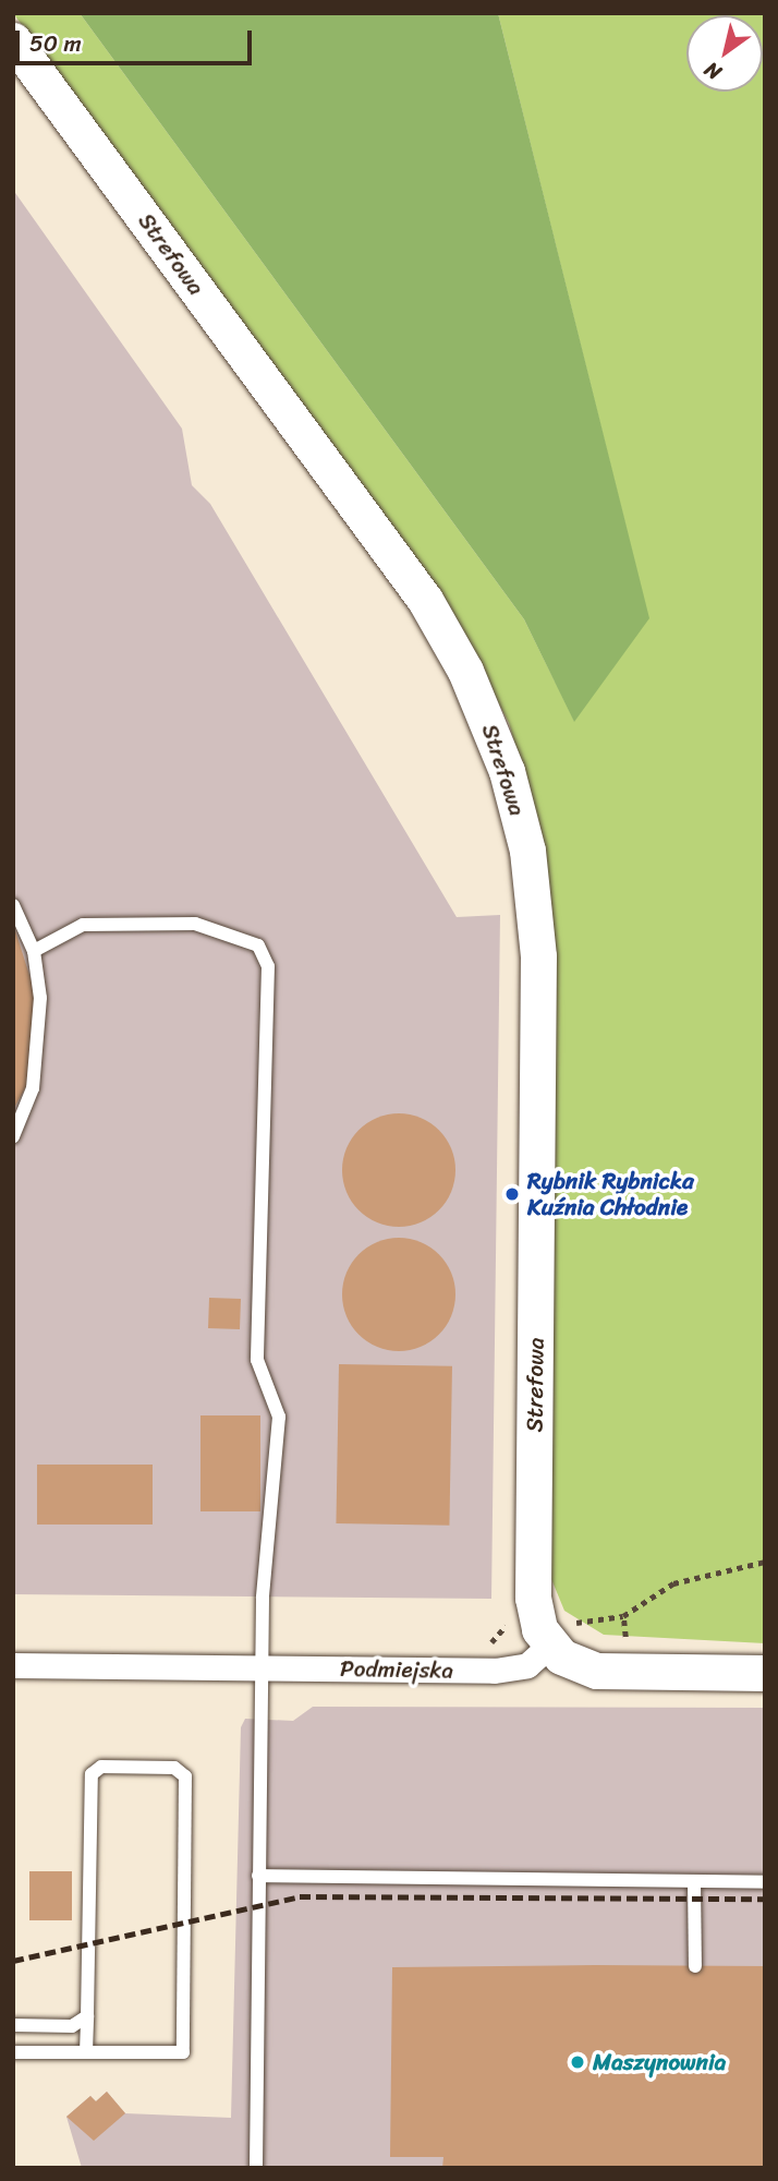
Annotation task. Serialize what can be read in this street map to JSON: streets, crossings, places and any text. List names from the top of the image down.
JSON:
{
  "streets": {
    "street": ["Strefowa", "Podmiejska"]
  },
  "crossings": [
    ["Strefowa", "Podmiejska"]
  ],
  "places": ["Rybnik Rybnicka Kuźnia Chłodnie", "Maszynownia"],
  "scale_bar": "50 m",
  "north": "bottom left"
}
